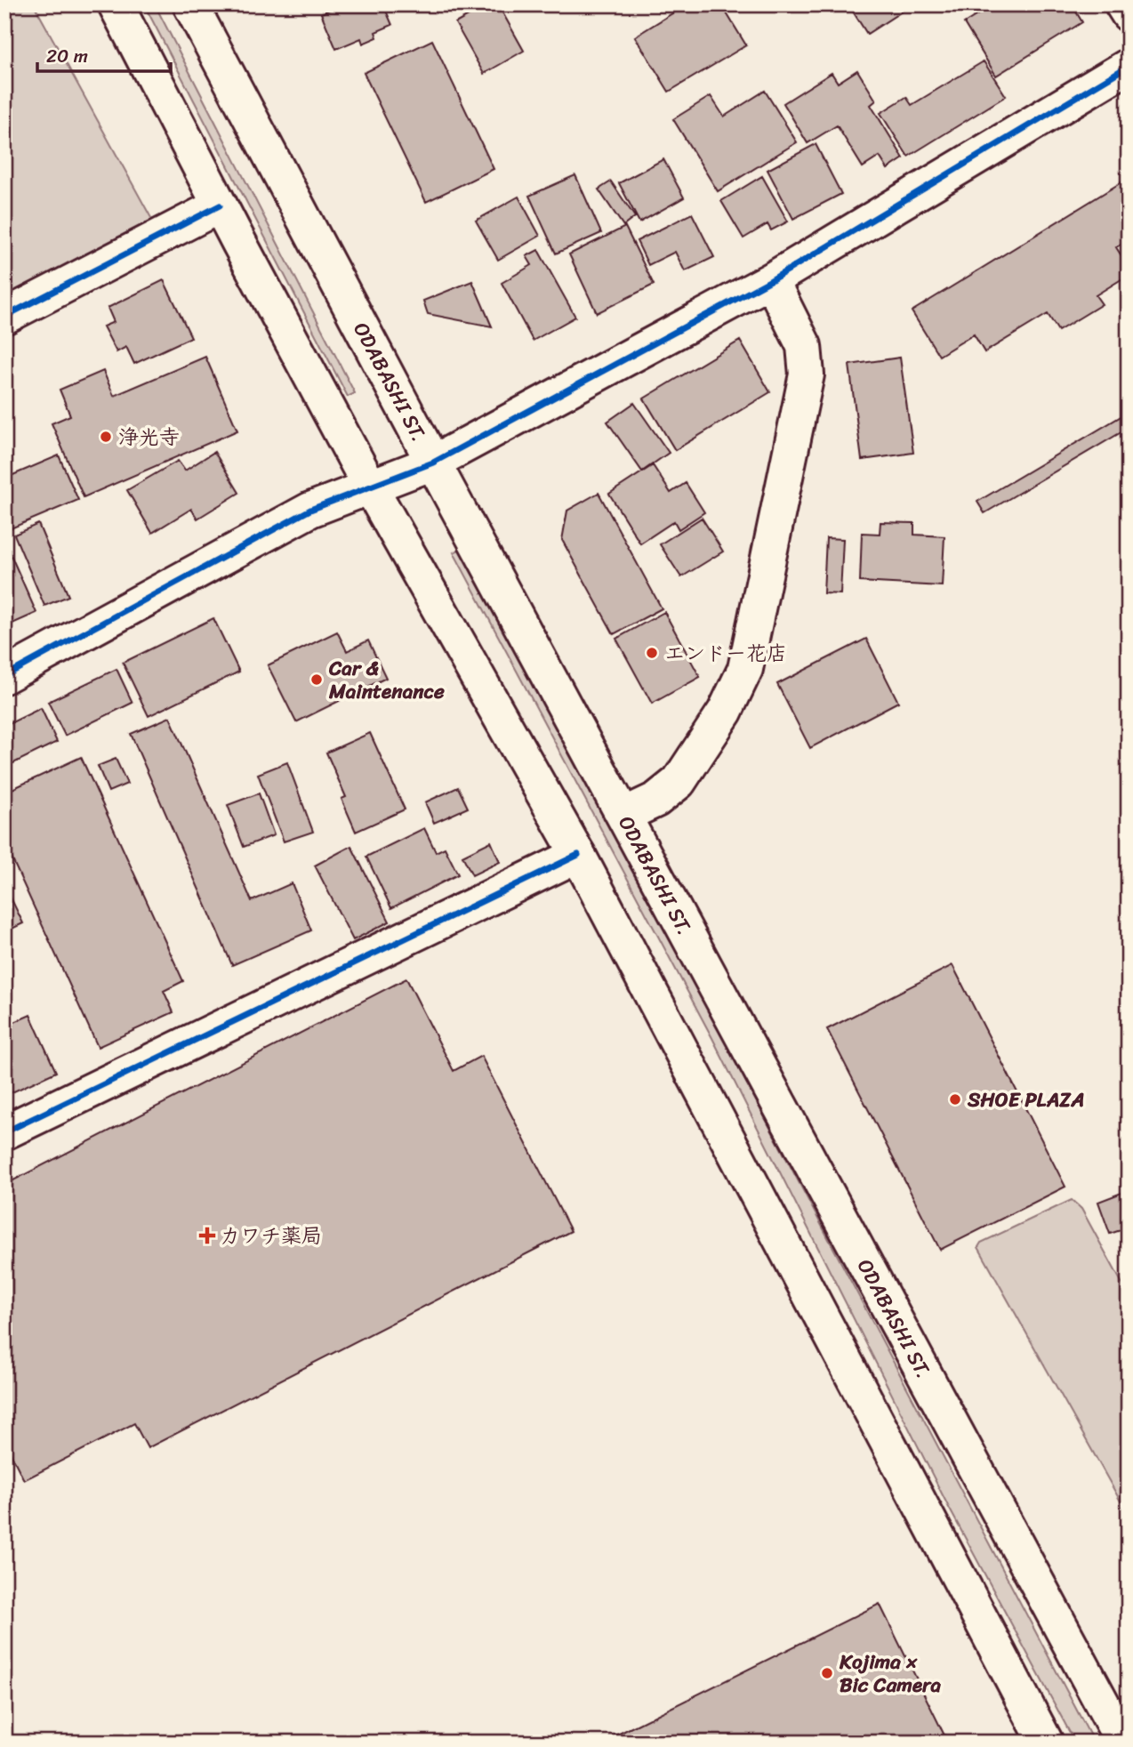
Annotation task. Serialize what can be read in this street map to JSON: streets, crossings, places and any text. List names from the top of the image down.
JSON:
{
  "streets": {
    "main road": ["ODABASHI ST."]
  },
  "places": {
    "other": [
      "浄光寺",
      "エンドー花店",
      "Car & Maintenance",
      "SHOE PLAZA",
      "Kojima × Bic Camera"
    ],
    "health": ["カワチ薬局"]
  },
  "scale_bar": "20 m"
}
